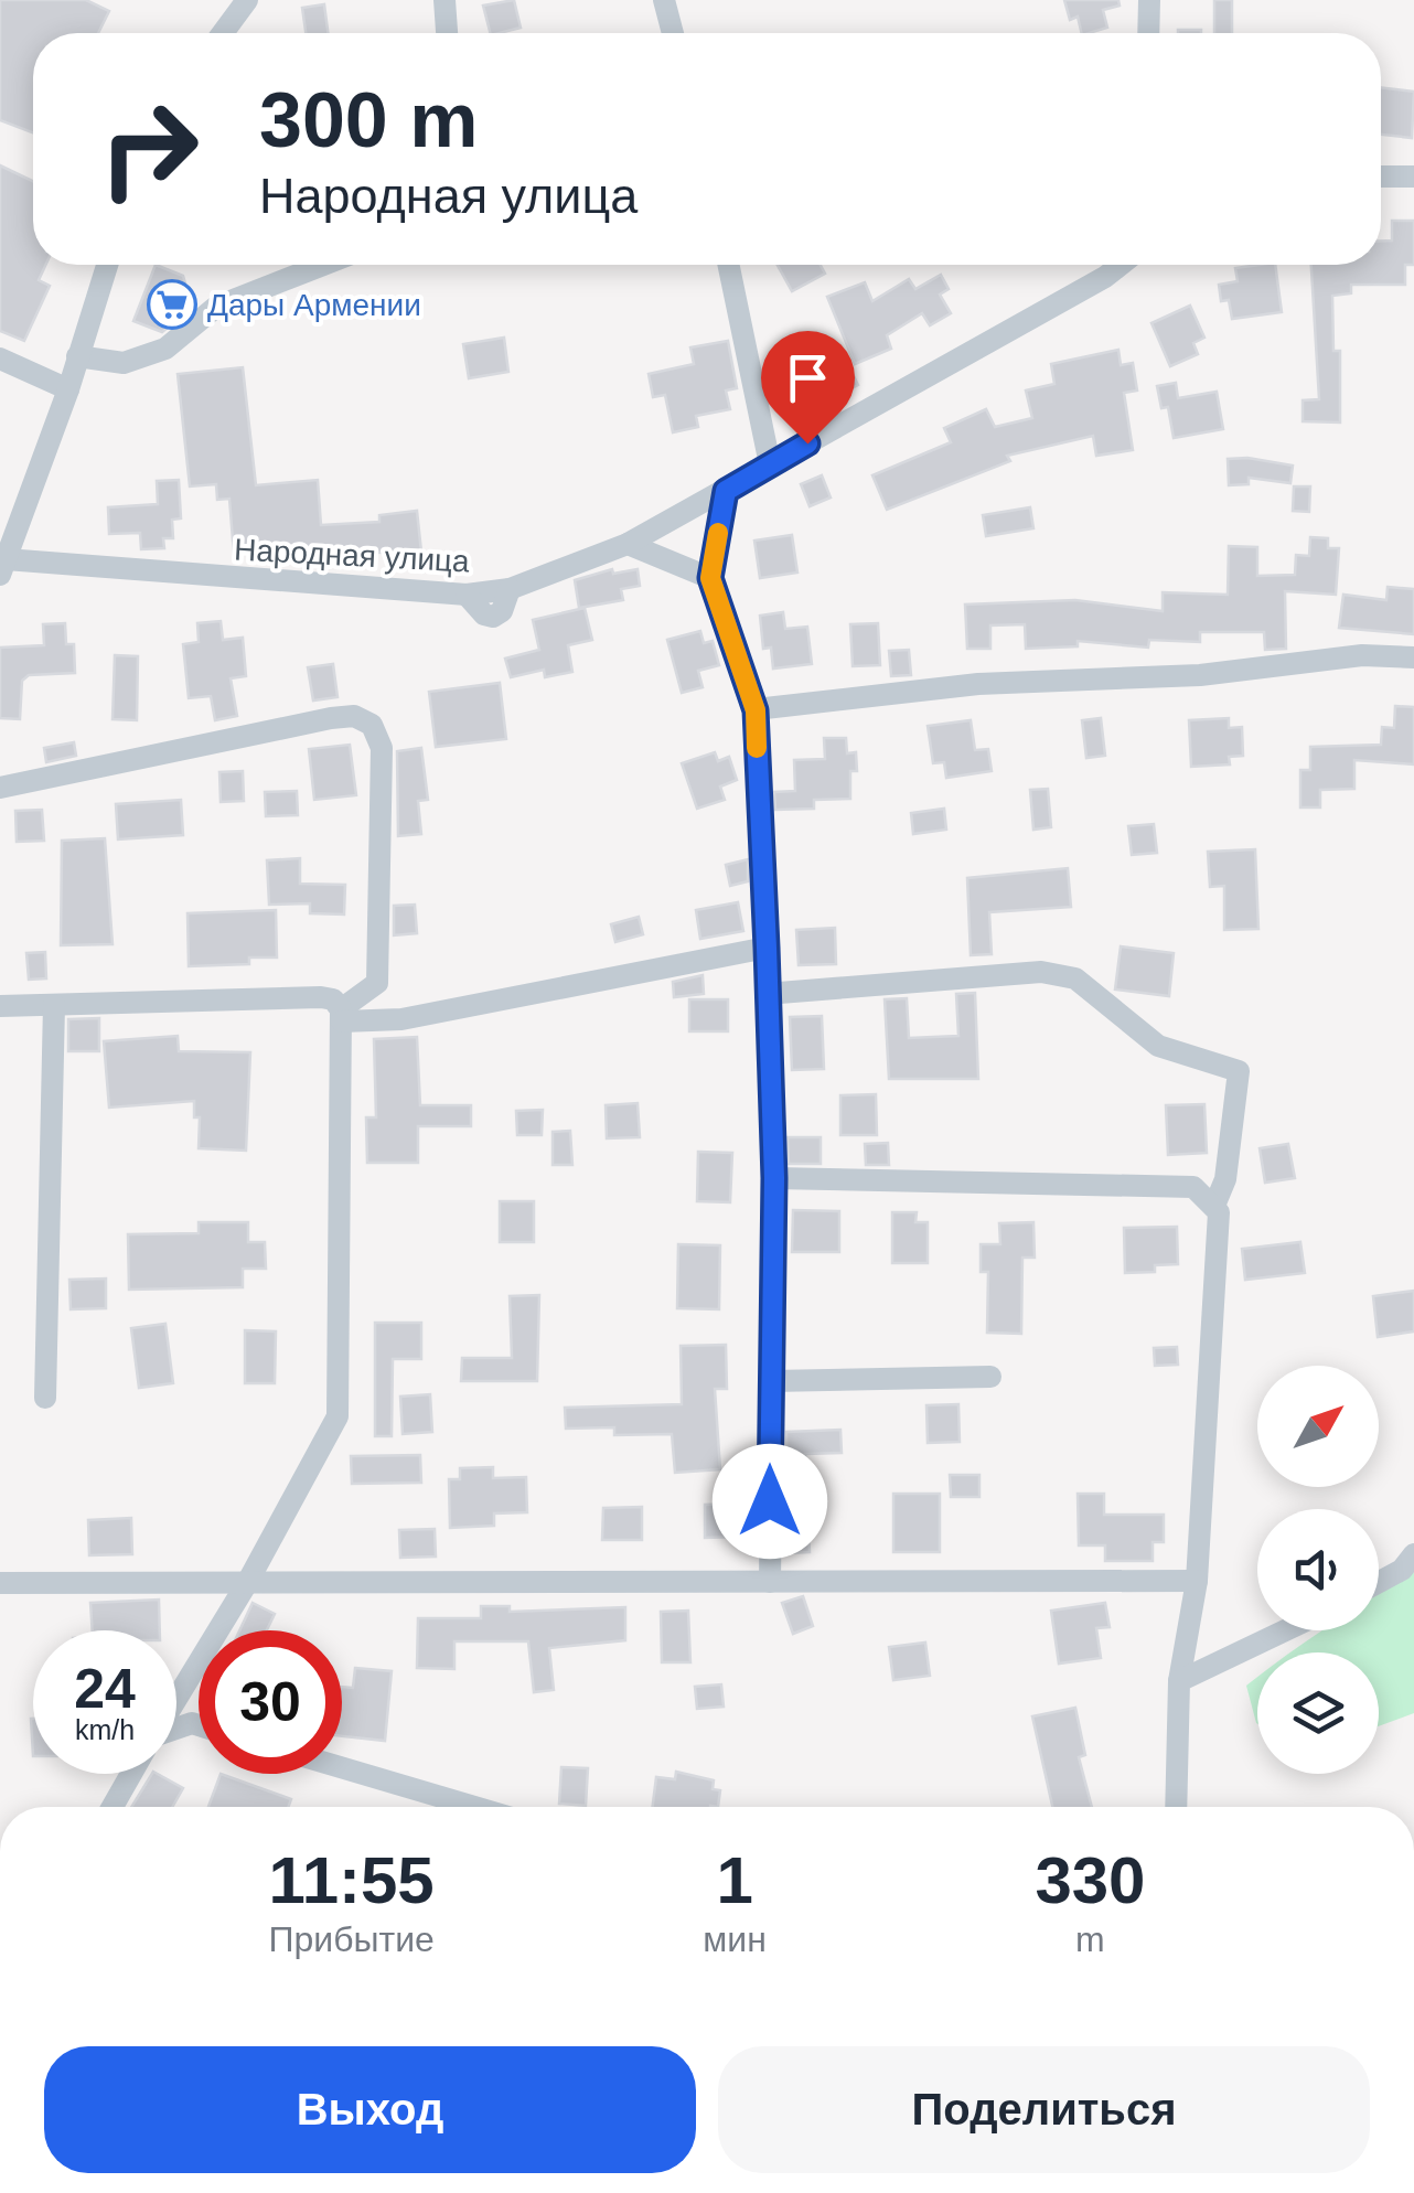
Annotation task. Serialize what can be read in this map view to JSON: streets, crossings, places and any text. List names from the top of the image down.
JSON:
{
  "streets": {
    "street": ["Народная улица"]
  },
  "places": {
    "supermarket": ["Дары Армении"]
  },
  "north": "top right",
  "page": {
    "turn": ["300 m", "Народная улица"],
    "speed": "24 km/h",
    "limit": "30",
    "eta": [
      "11:55",
      "Прибытие",
      "1",
      "мин",
      "330",
      "m"
    ],
    "buttons": ["Выход", "Поделиться"]
  }
}
